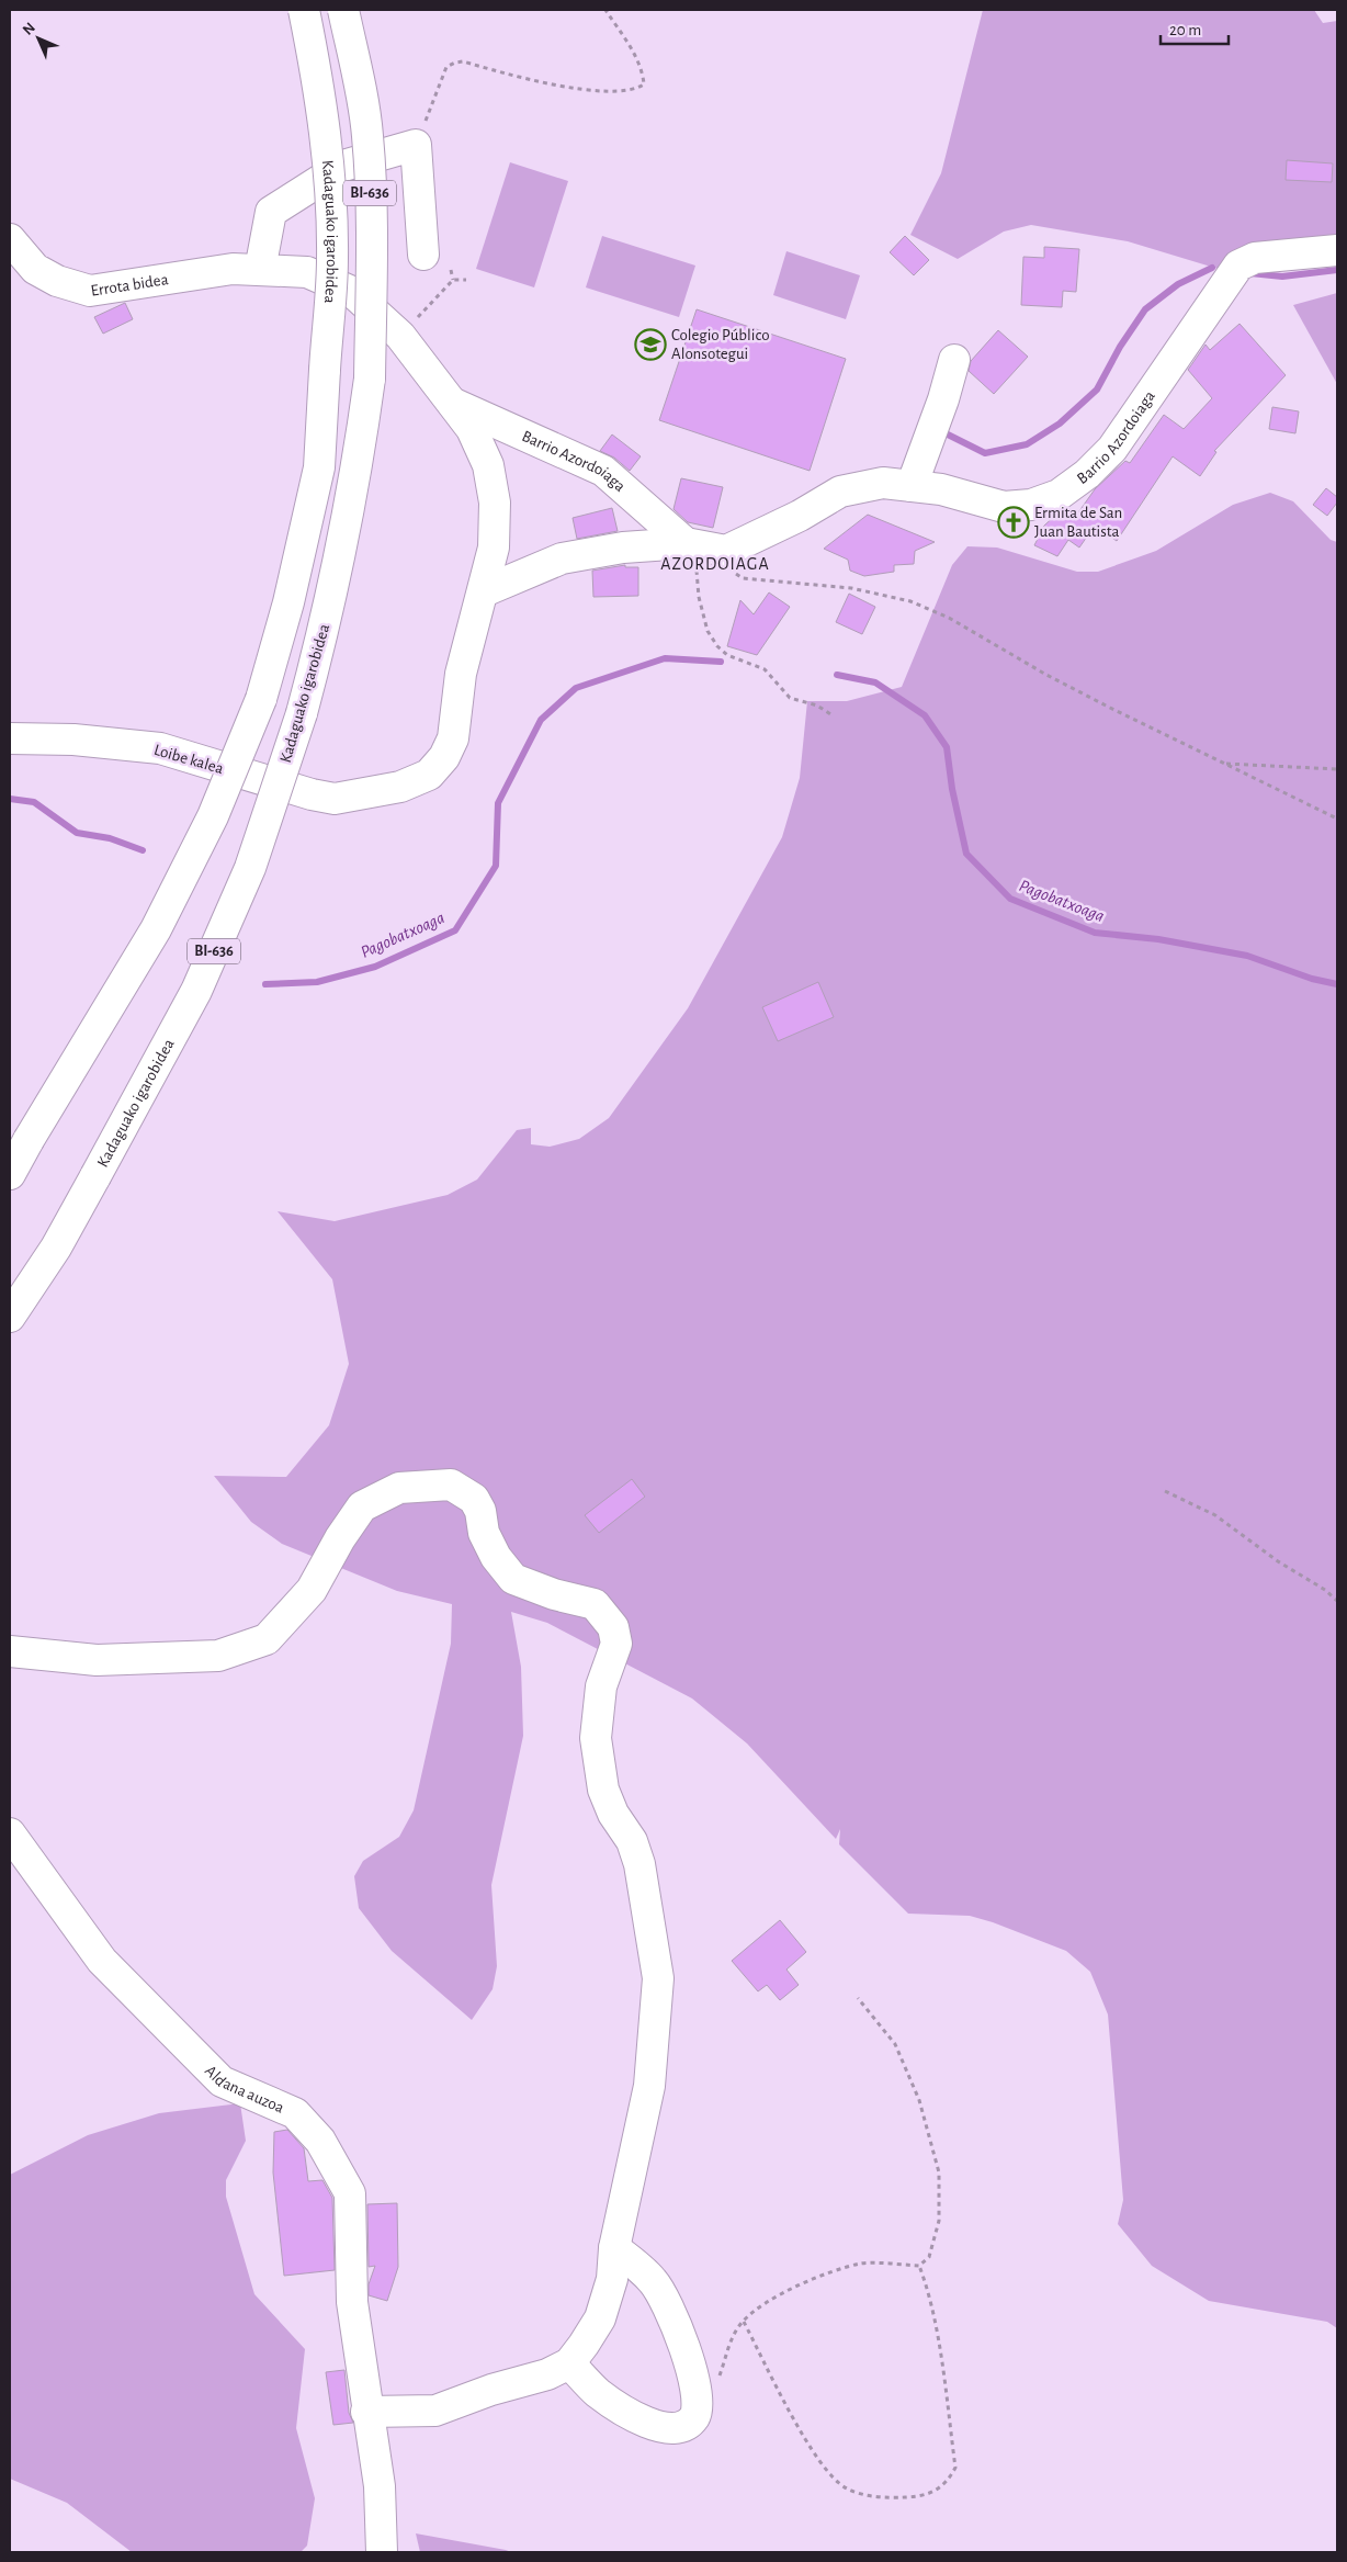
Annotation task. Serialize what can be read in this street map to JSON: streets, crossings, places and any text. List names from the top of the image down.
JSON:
{
  "streets": {
    "main road": [
      "BI-636",
      "Kadaguako igarobidea",
      "Errota bidea",
      "Barrio Azordoiaga",
      "Loibe kalea",
      "Aldana auzoa"
    ]
  },
  "crossings": [
    ["Errota bidea", "Barrio Azordoiaga"],
    ["Barrio Azordoiaga", "Loibe kalea"]
  ],
  "districts": ["AZORDOIAGA"],
  "water": ["Pagobatxoaga"],
  "places": {
    "school or university": ["Colegio Público Alonsotegui"],
    "church": ["Ermita de San Juan Bautista"]
  },
  "scale_bar": "20 m",
  "north": "top left"
}
